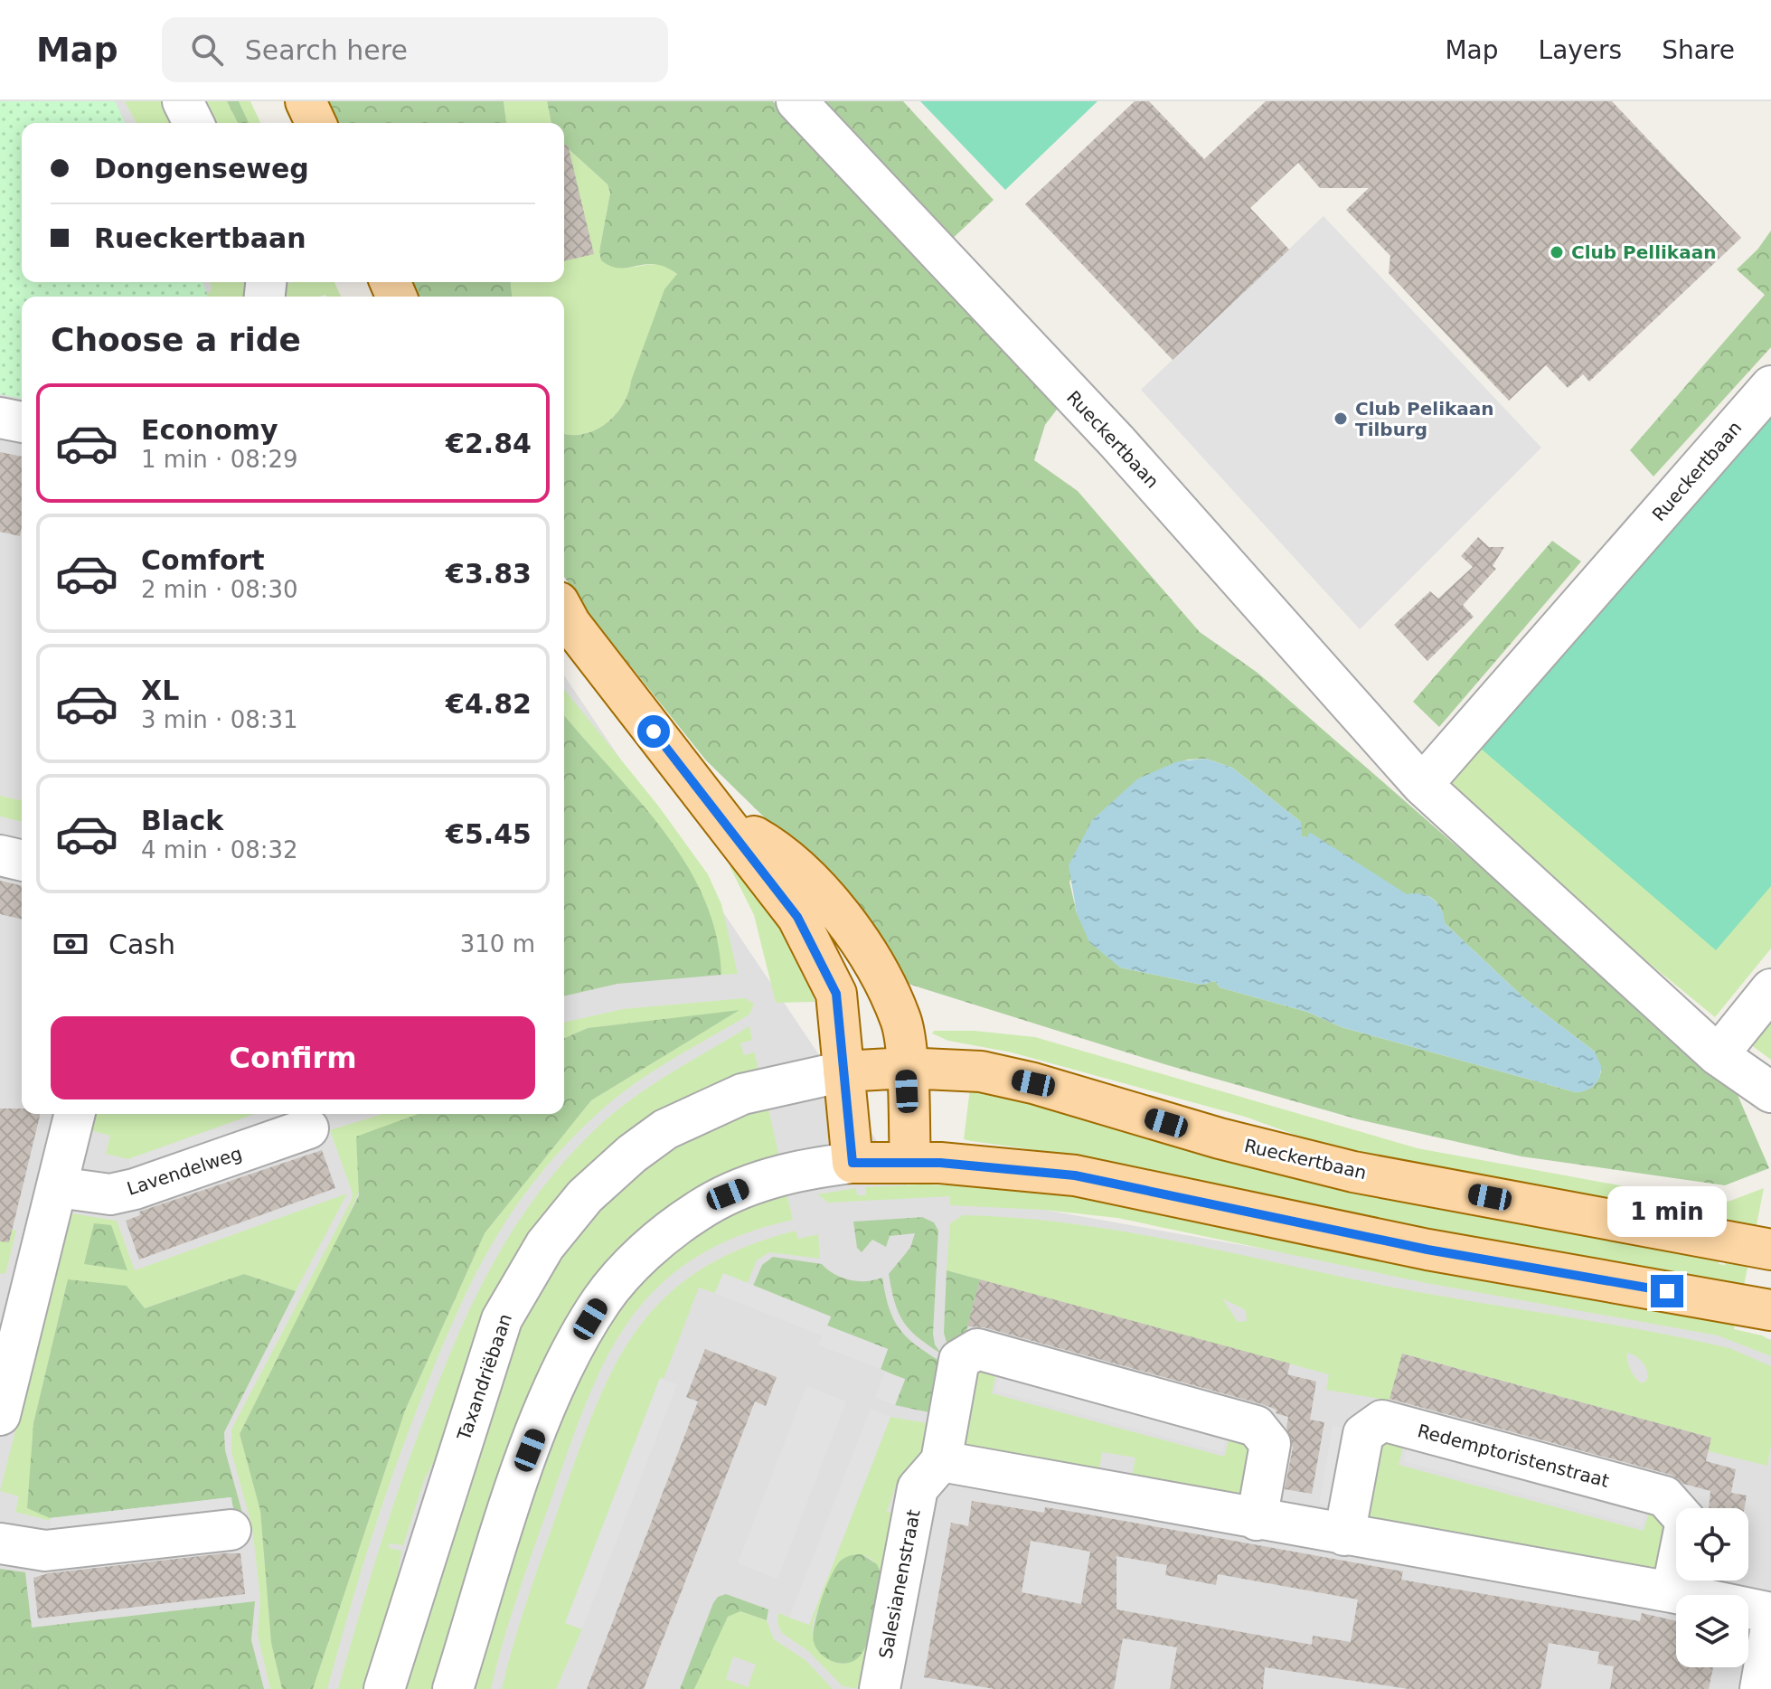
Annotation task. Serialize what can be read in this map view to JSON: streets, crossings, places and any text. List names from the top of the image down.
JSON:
{
  "streets": {
    "main road": ["Rueckertbaan"],
    "street": [
      "Lavendelweg",
      "Taxandriëbaan",
      "Redemptoristenstraat",
      "Salesianenstraat"
    ]
  },
  "crossings": [
    ["Rueckertbaan", "Taxandriëbaan"]
  ],
  "places": ["Club Pellikaan", "Club Pelikaan Tilburg"],
  "page": {
    "header": "Map",
    "search": "Search here",
    "nav": ["Map", "Layers", "Share"],
    "banner": ["Dongenseweg", "Rueckertbaan"],
    "heading": "Choose a ride",
    "list": [
      {
        "name": "Economy",
        "note": "1 min · 08:29",
        "value": "€2.84"
      },
      {
        "name": "Comfort",
        "note": "2 min · 08:30",
        "value": "€3.83"
      },
      {
        "name": "XL",
        "note": "3 min · 08:31",
        "value": "€4.82"
      },
      {
        "name": "Black",
        "note": "4 min · 08:32",
        "value": "€5.45"
      }
    ],
    "pay": ["Cash", "310 m"],
    "buttons": "Confirm",
    "bubble": "1 min"
  }
}
